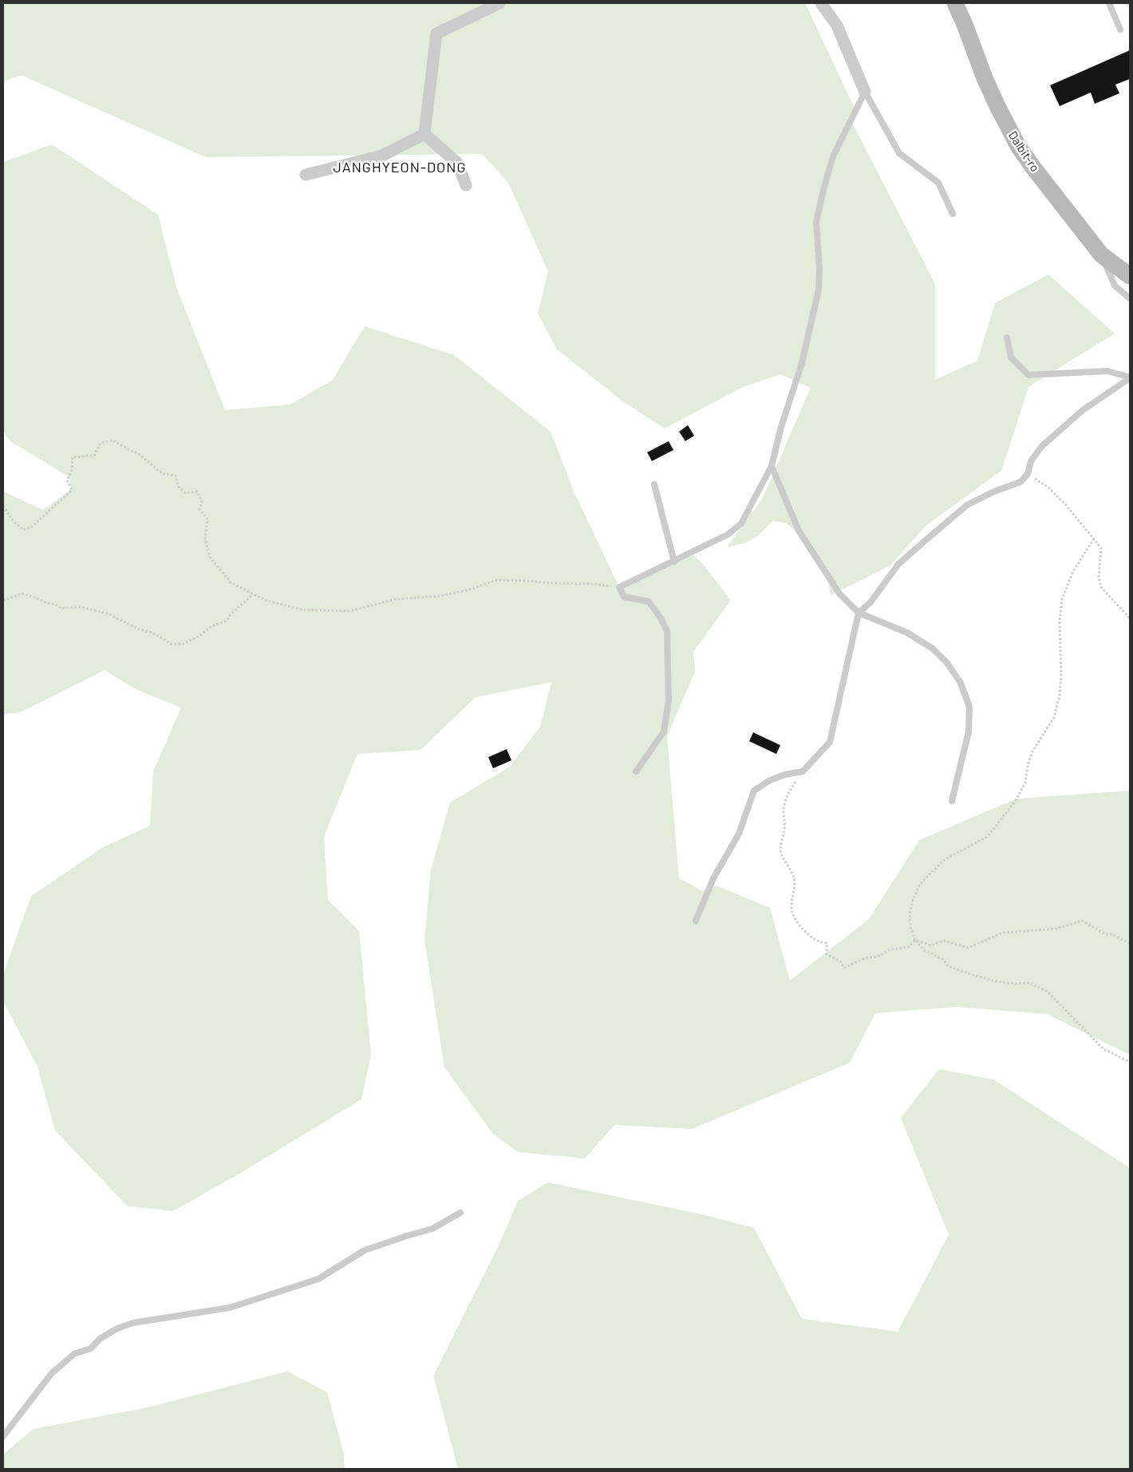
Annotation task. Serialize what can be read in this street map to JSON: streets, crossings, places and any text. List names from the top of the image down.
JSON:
{
  "streets": {
    "main road": ["Dalbit-ro"]
  },
  "districts": ["JANGHYEON-DONG"]
}
